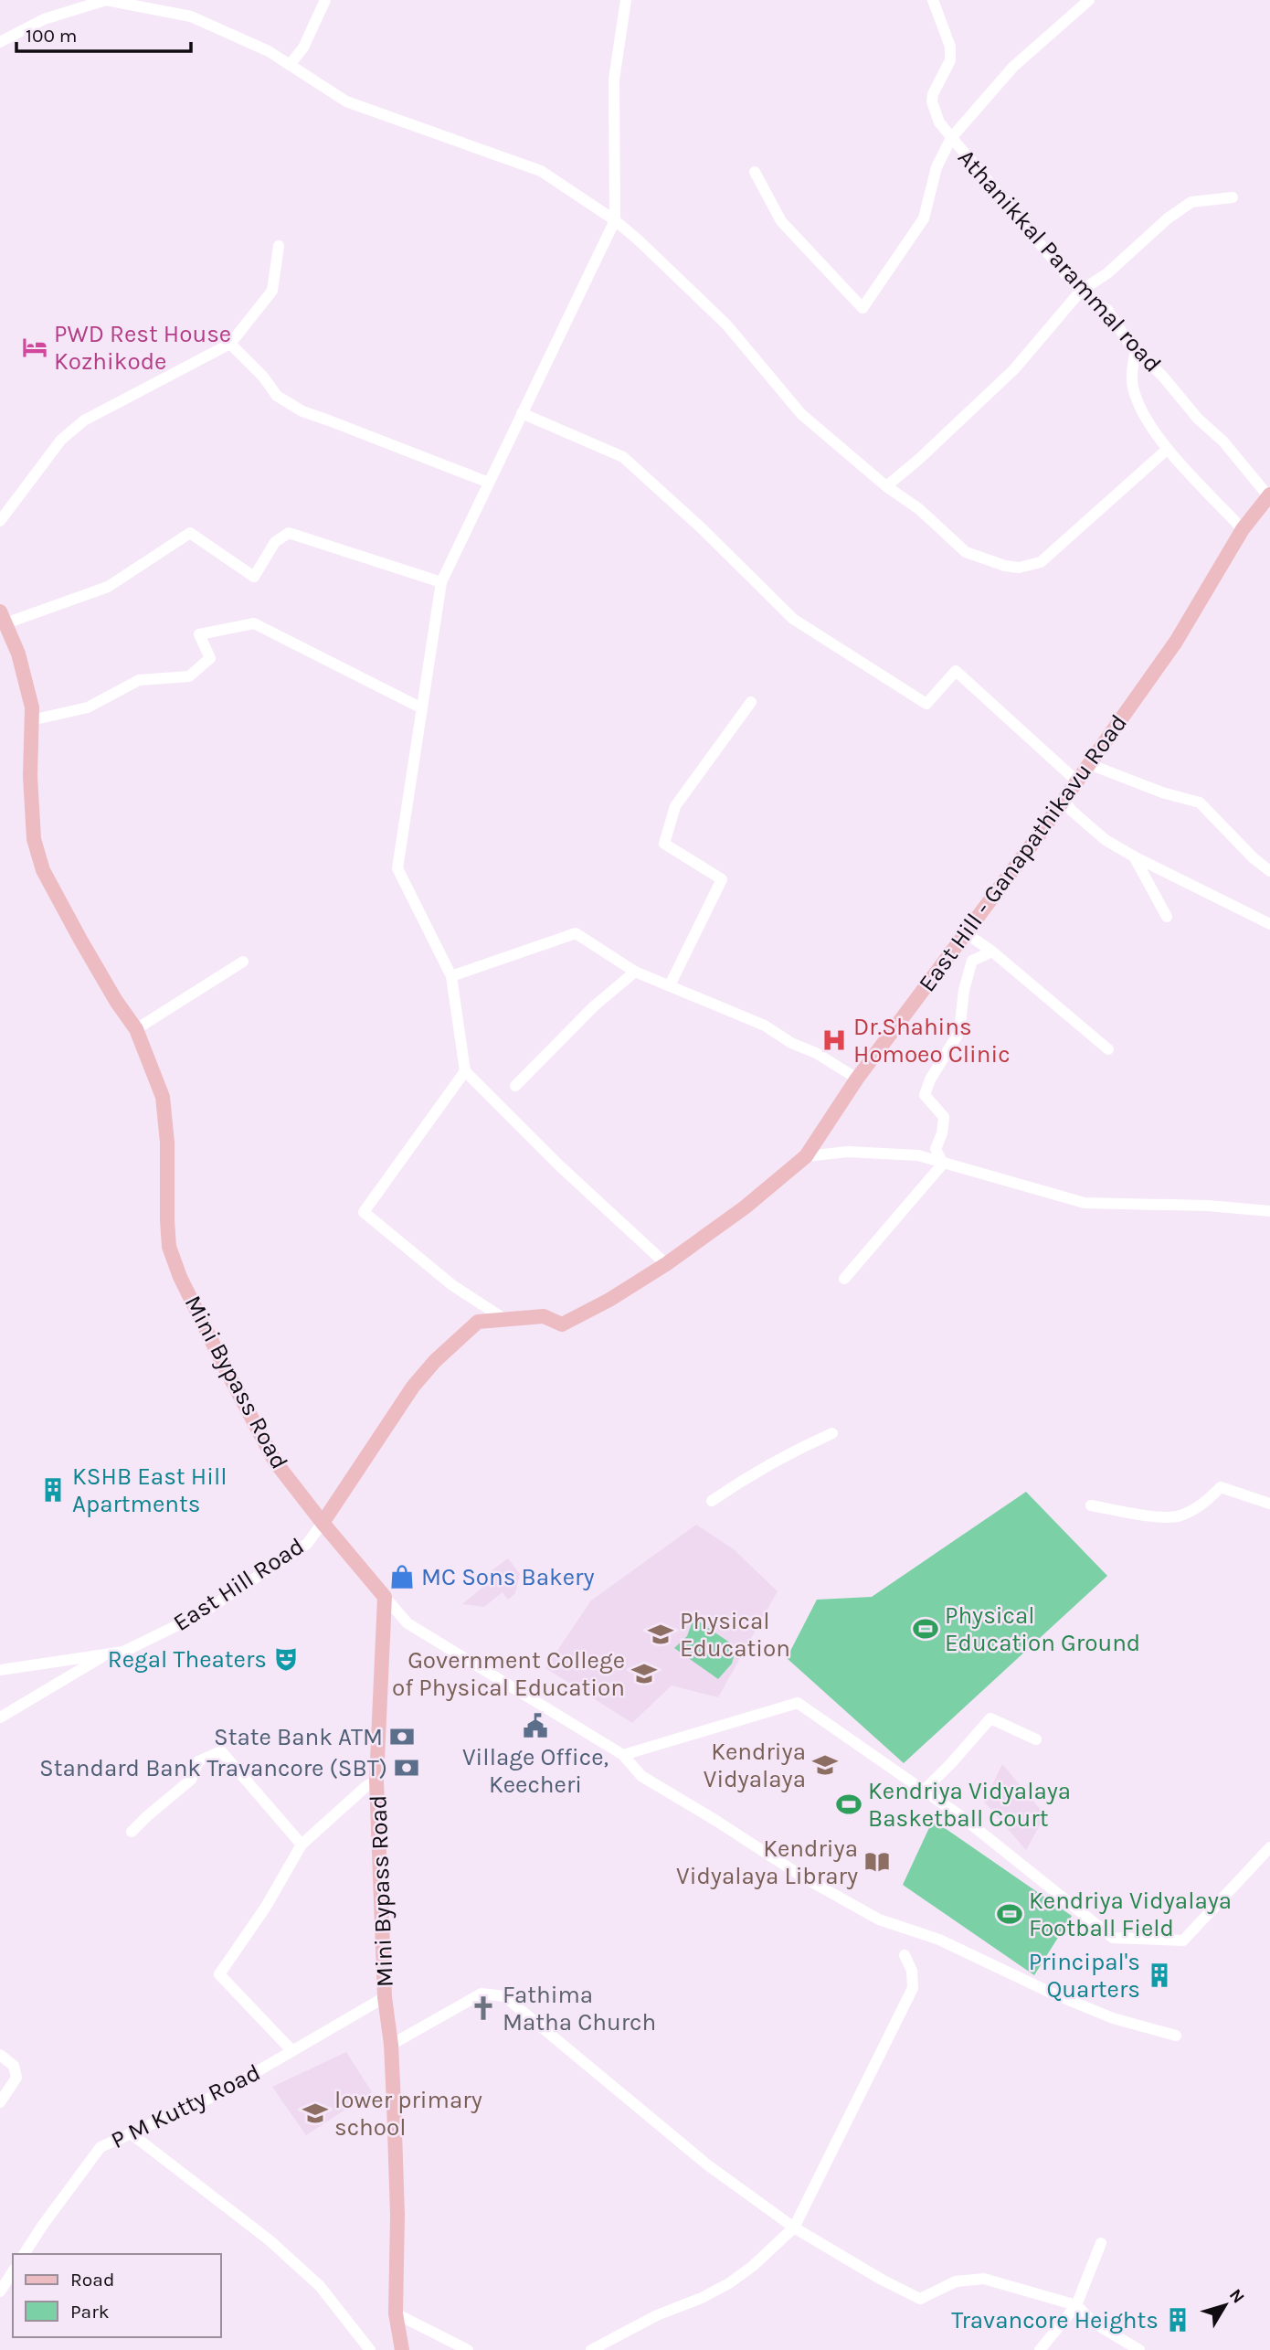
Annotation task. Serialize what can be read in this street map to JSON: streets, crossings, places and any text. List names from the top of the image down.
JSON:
{
  "streets": {
    "main road": ["East Hill - Ganapathikavu Road", "Mini Bypass Road"],
    "street": ["Athanikkal Parammal road", "East Hill Road", "P M Kutty Road"]
  },
  "crossings": [
    ["Athanikkal Parammal road", "East Hill - Ganapathikavu Road"],
    ["East Hill - Ganapathikavu Road", "Mini Bypass Road"],
    ["East Hill - Ganapathikavu Road", "East Hill Road"],
    ["Mini Bypass Road", "East Hill Road"],
    ["Mini Bypass Road", "P M Kutty Road"]
  ],
  "places": {
    "hotel": ["PWD Rest House Kozhikode"],
    "hospital": ["Dr.Shahins Homoeo Clinic"],
    "building": ["KSHB East Hill Apartments", "Principal's Quarters", "Travancore Heights"],
    "shop": ["MC Sons Bakery"],
    "sports": ["Physical Education Ground", "Kendriya Vidyalaya Basketball Court", "Kendriya Vidyalaya Football Field"],
    "school or university": [
      "Physical Education",
      "Government College of Physical Education",
      "Kendriya Vidyalaya",
      "lower primary school"
    ],
    "theatre": ["Regal Theaters"],
    "public building": ["Village Office, Keecheri"],
    "bank": ["State Bank ATM", "Standard Bank Travancore (SBT)"],
    "library": ["Kendriya Vidyalaya Library"],
    "church": ["Fathima Matha Church"]
  },
  "legend": ["Road", "Park"],
  "scale_bar": "100 m",
  "north": "top right"
}
